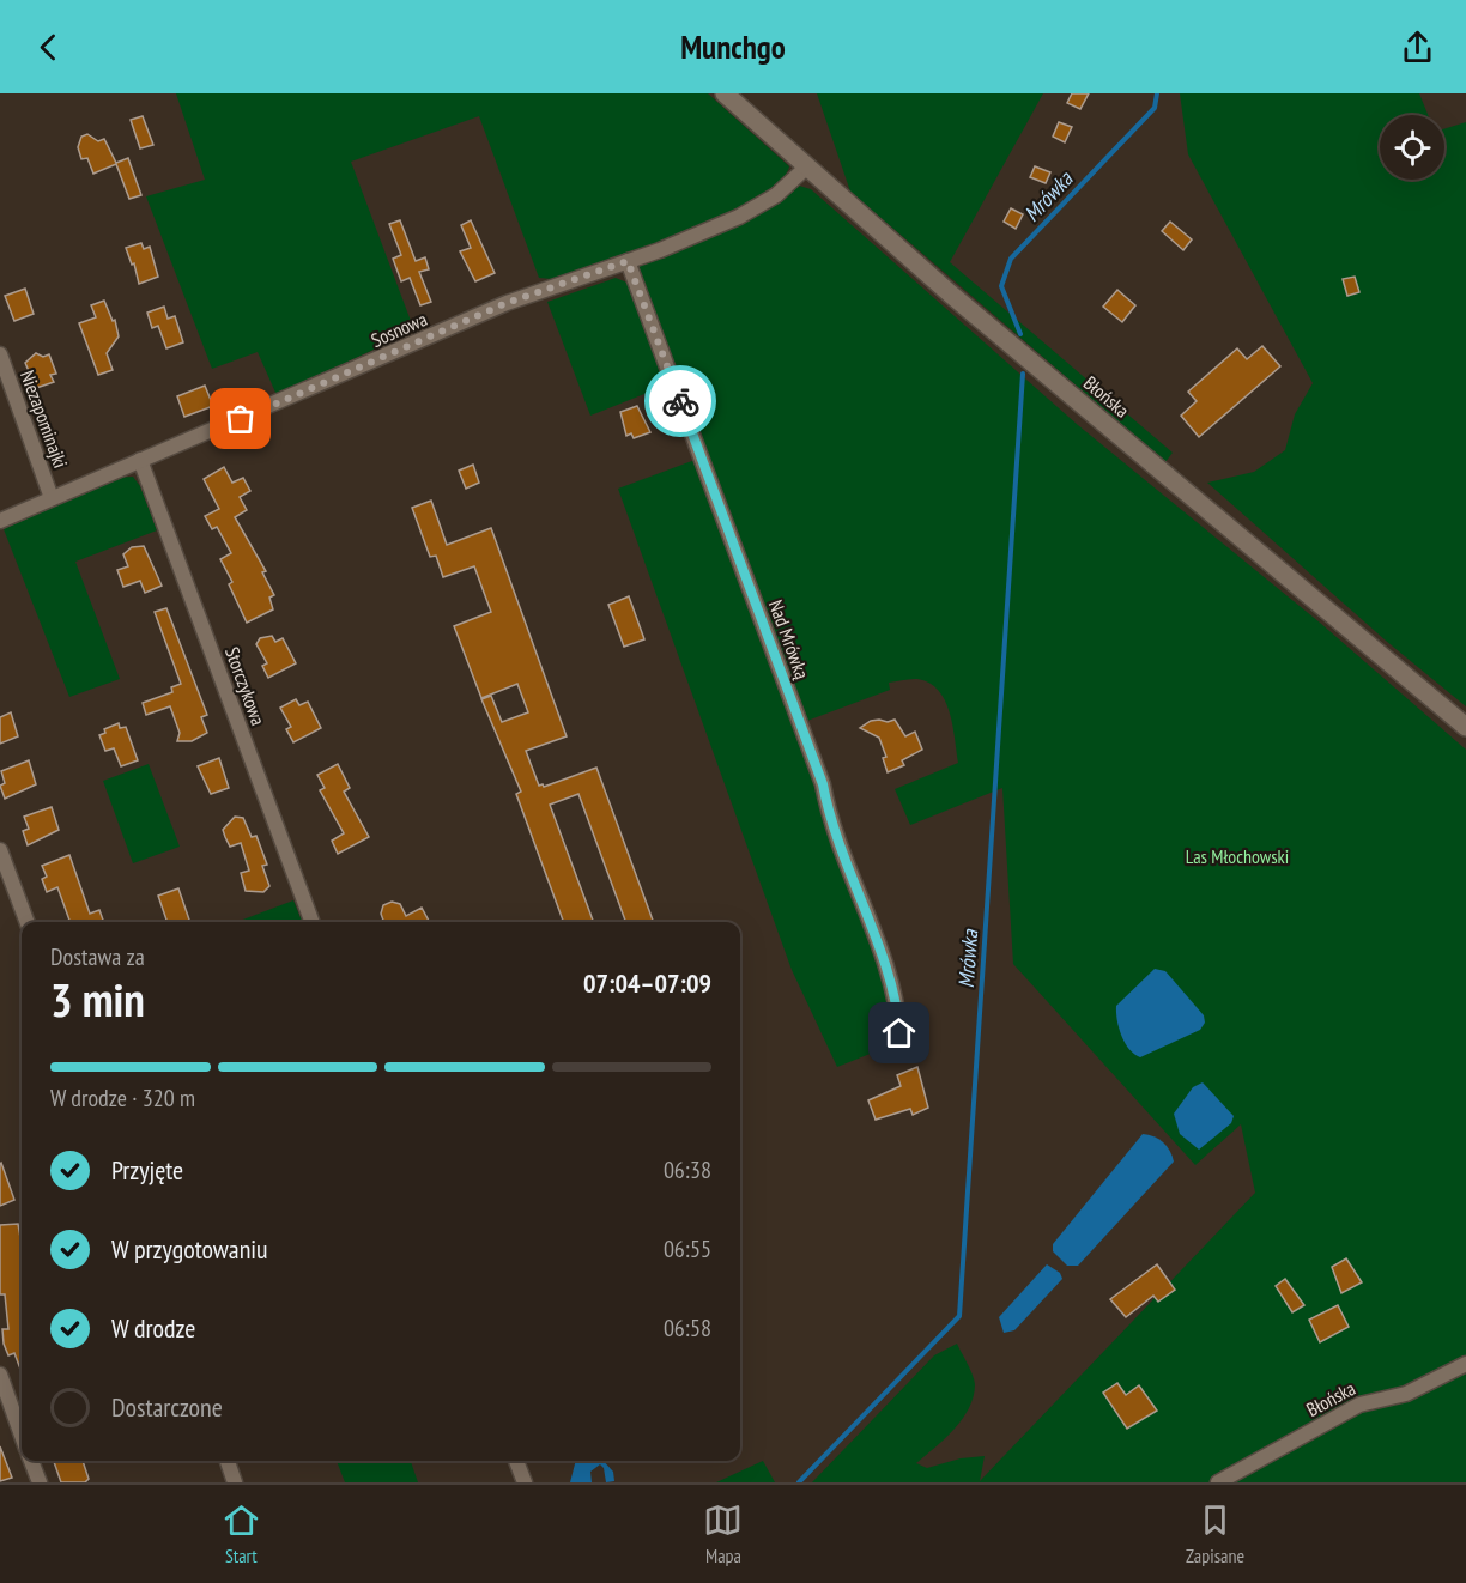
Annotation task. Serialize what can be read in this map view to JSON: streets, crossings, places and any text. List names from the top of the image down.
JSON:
{
  "streets": {
    "main road": ["Błońska"],
    "street": [
      "Sosnowa",
      "Niezapominajki",
      "Nad Mrówką",
      "Storczykowa"
    ]
  },
  "crossings": [
    ["Sosnowa", "Błońska"],
    ["Sosnowa", "Niezapominajki"],
    ["Sosnowa", "Nad Mrówką"],
    ["Sosnowa", "Storczykowa"]
  ],
  "water": ["Mrówka"],
  "parks": ["Las Młochowski"],
  "page": {
    "header": "Munchgo",
    "heading": ["3 min", "Dostawa za", "07:04–07:09"],
    "bar": "W drodze · 320 m",
    "list": [
      ["Przyjęte", "06:38"],
      ["W przygotowaniu", "06:55"],
      ["W drodze", "06:58"],
      "Dostarczone"
    ],
    "tabs": ["Start", "Mapa", "Zapisane"]
  }
}
